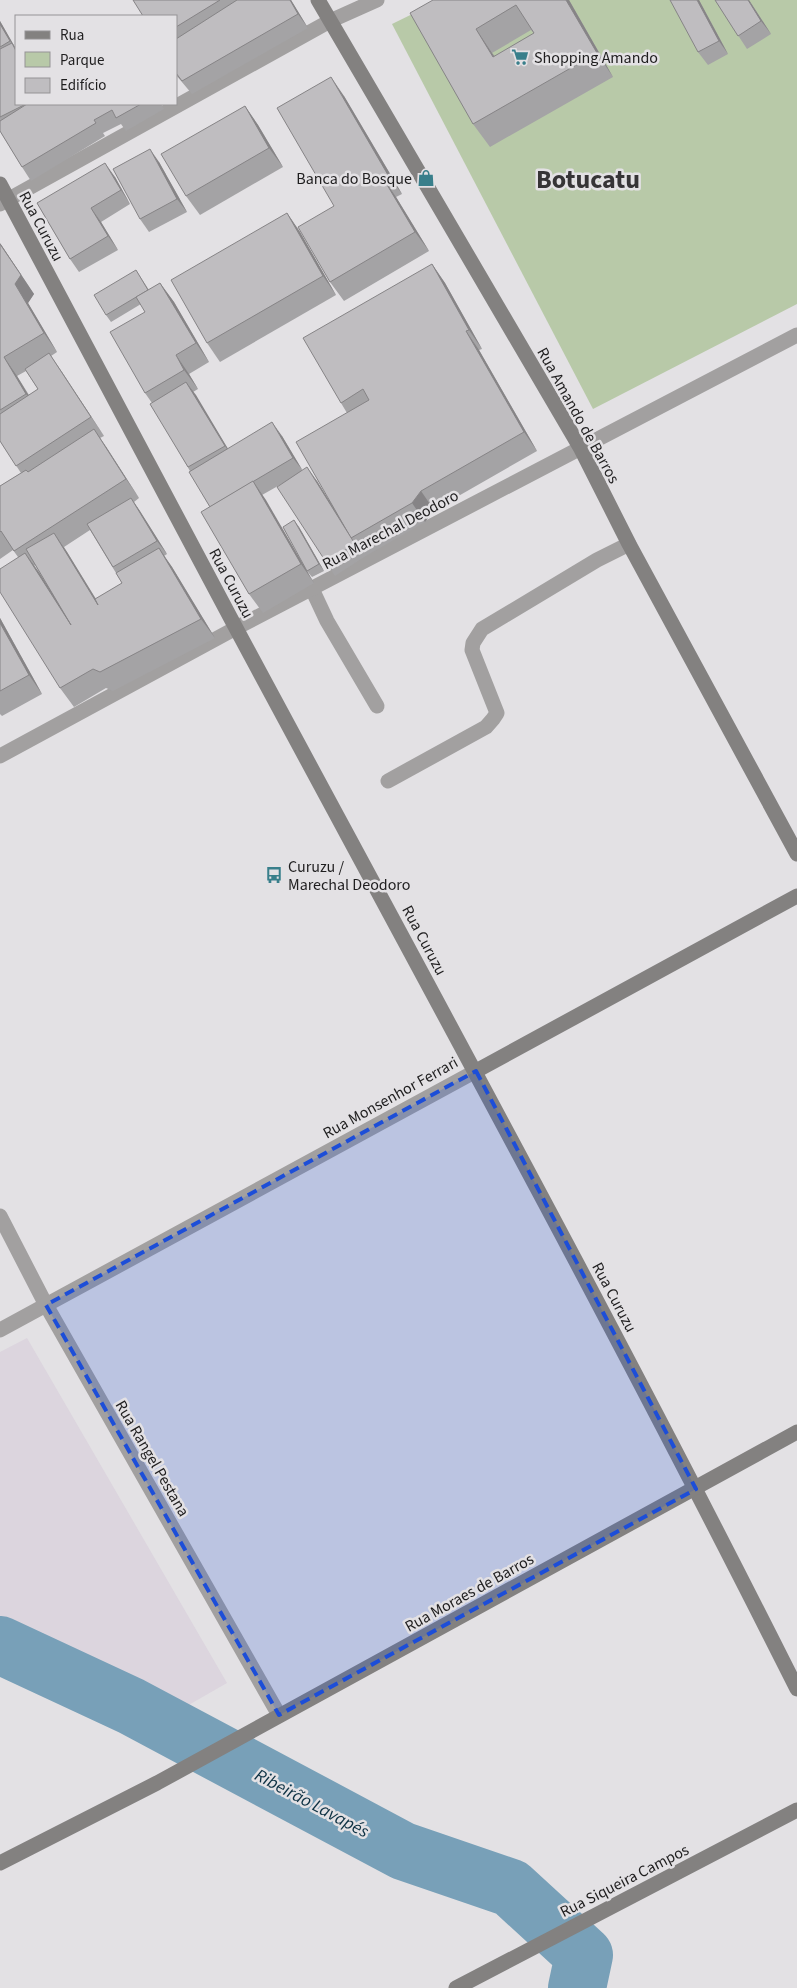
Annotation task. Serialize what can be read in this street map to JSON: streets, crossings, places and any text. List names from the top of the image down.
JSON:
{
  "streets": {
    "main road": [
      "Rua Curuzu",
      "Rua Amando de Barros",
      "Rua Monsenhor Ferrari",
      "Rua Moraes de Barros",
      "Rua Siqueira Campos"
    ],
    "street": ["Rua Marechal Deodoro", "Rua Rangel Pestana"]
  },
  "crossings": [
    ["Rua Curuzu", "Rua Marechal Deodoro"],
    ["Rua Curuzu", "Rua Monsenhor Ferrari"],
    ["Rua Curuzu", "Rua Moraes de Barros"],
    ["Rua Amando de Barros", "Rua Marechal Deodoro"],
    ["Rua Monsenhor Ferrari", "Rua Rangel Pestana"],
    ["Rua Rangel Pestana", "Rua Moraes de Barros"]
  ],
  "districts": ["Botucatu"],
  "water": ["Ribeirão Lavapés"],
  "places": {
    "supermarket": ["Shopping Amando"],
    "shop": ["Banca do Bosque"],
    "bus stop": ["Curuzu / Marechal Deodoro"]
  },
  "legend": ["Rua", "Parque", "Edifício"]
}
